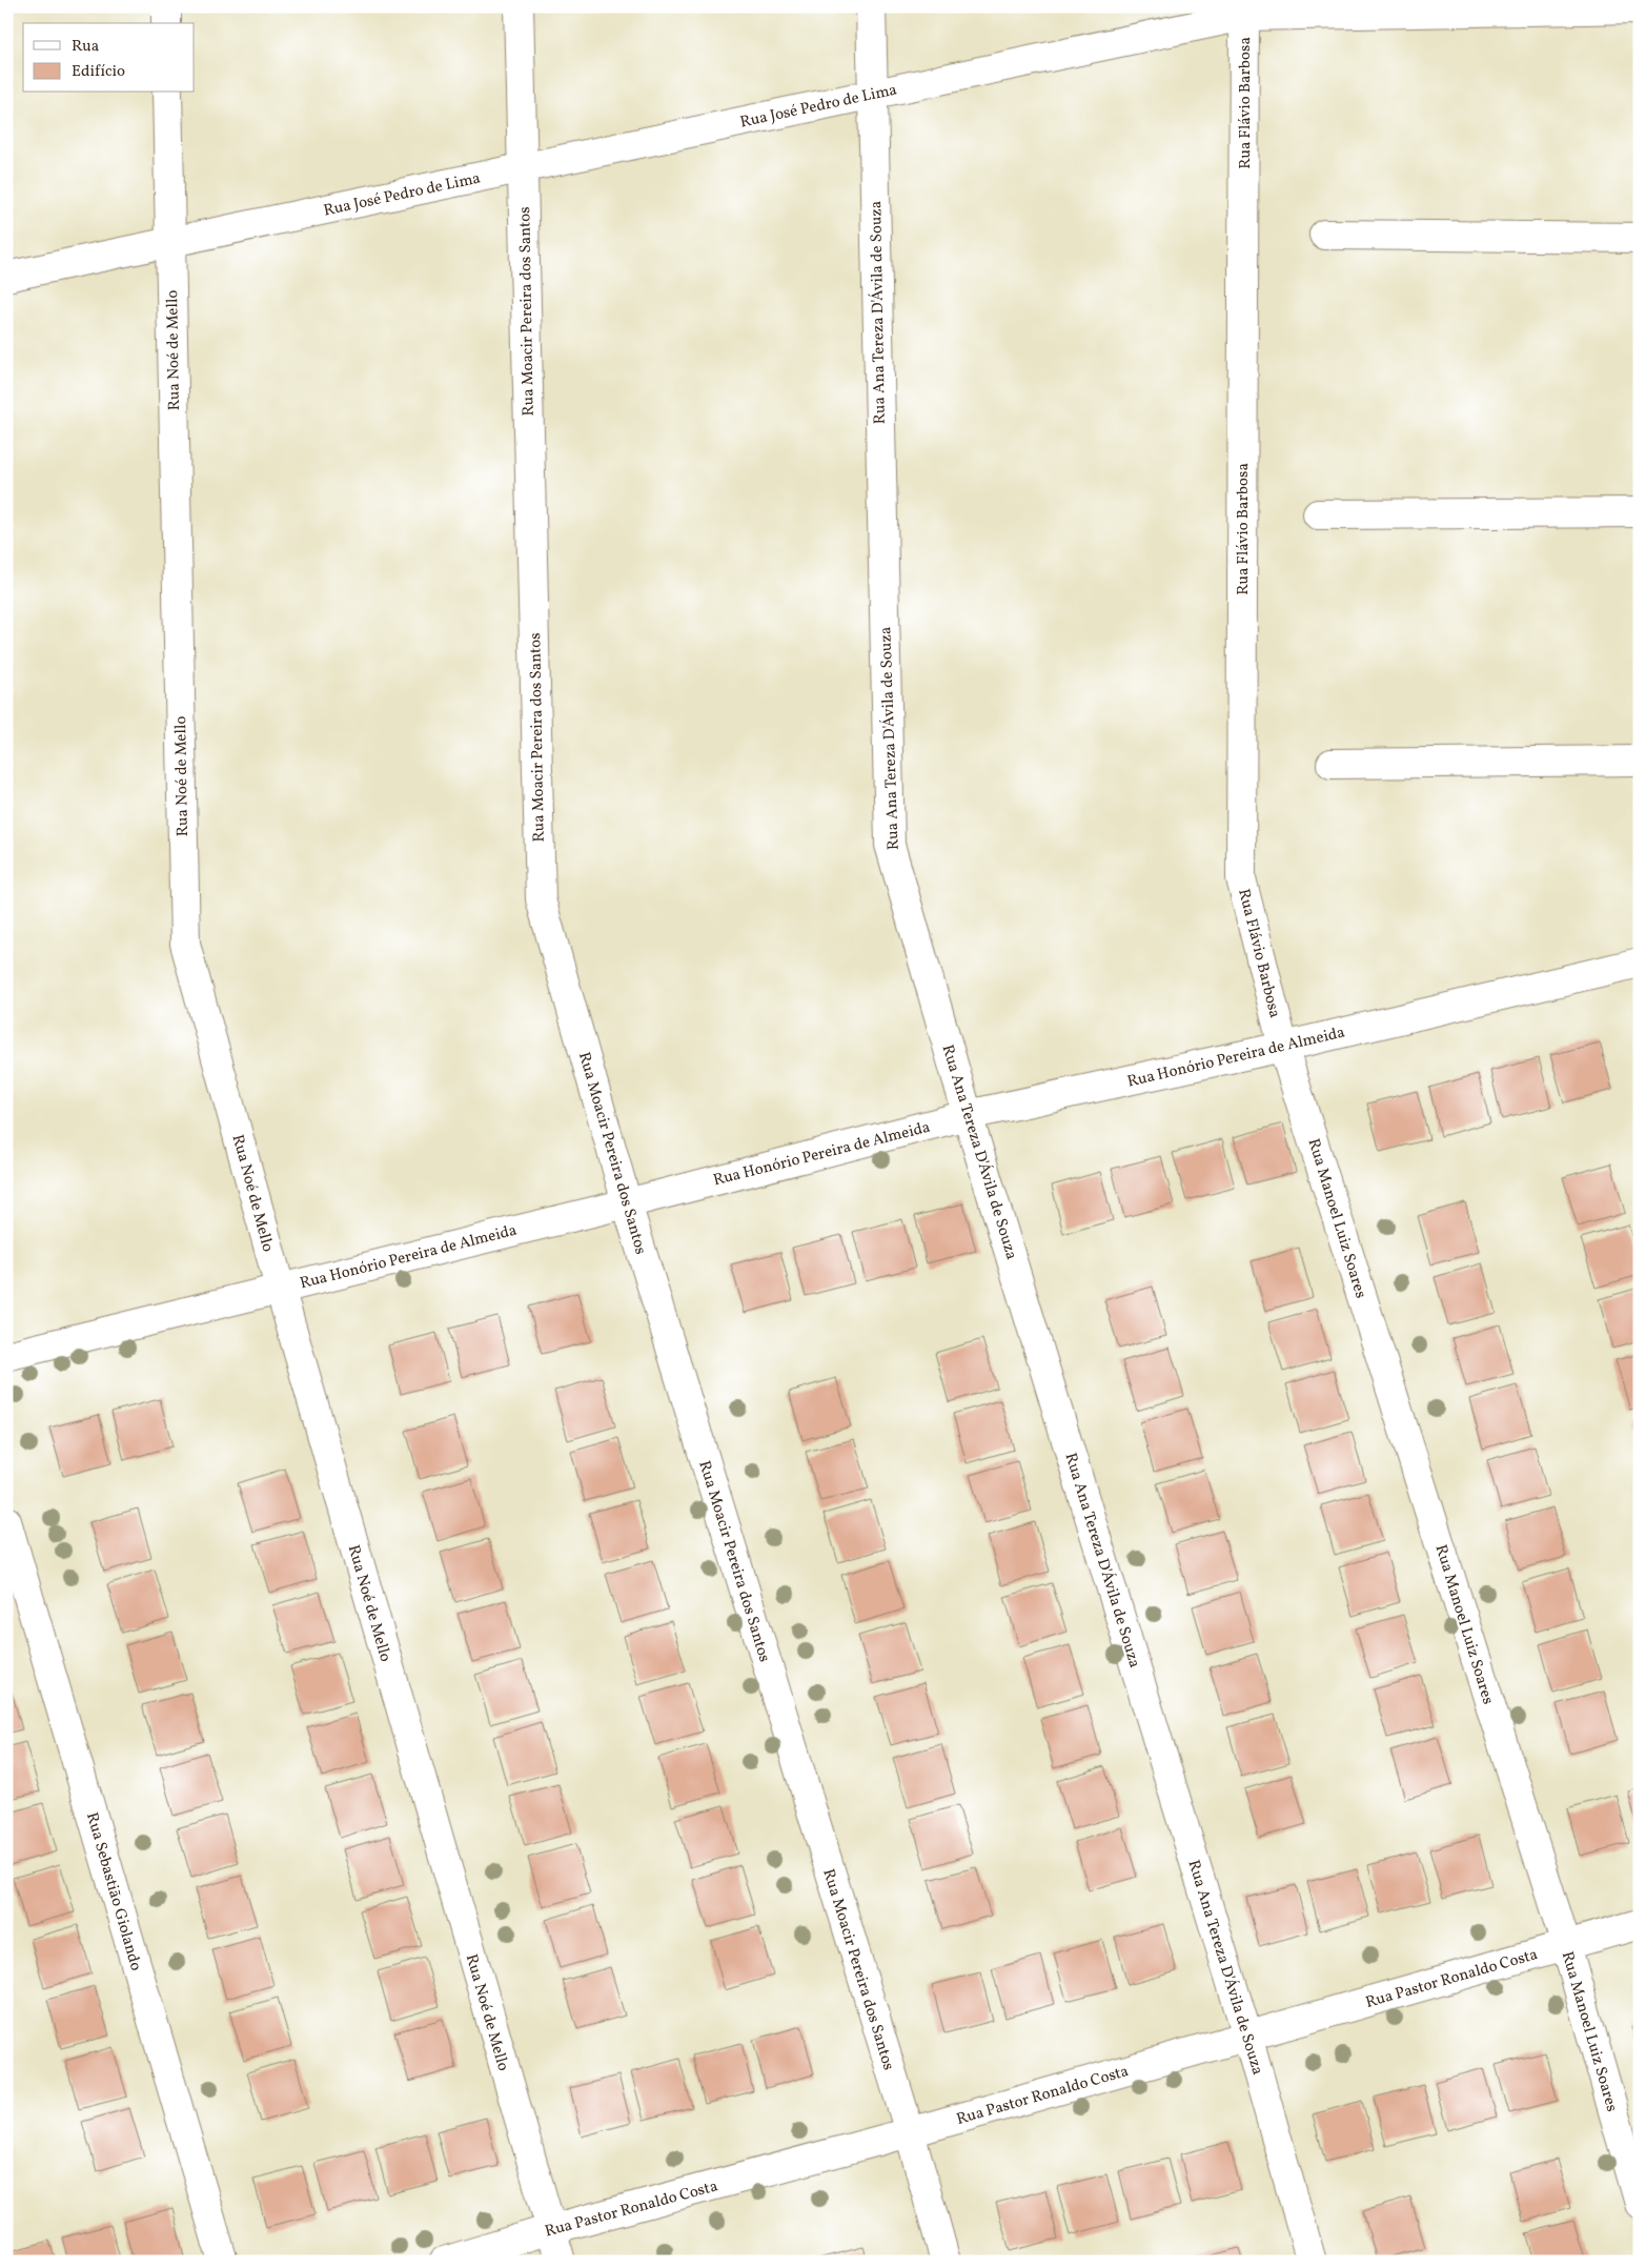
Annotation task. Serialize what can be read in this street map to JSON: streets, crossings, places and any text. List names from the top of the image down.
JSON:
{
  "streets": {
    "street": [
      "Rua Flávio Barbosa",
      "Rua José Pedro de Lima",
      "Rua Moacir Pereira dos Santos",
      "Rua Ana Tereza D'Ávila de Souza",
      "Rua Noé de Mello",
      "Rua Honório Pereira de Almeida",
      "Rua Manoel Luiz Soares",
      "Rua Sebastião Giolando",
      "Rua Pastor Ronaldo Costa"
    ]
  },
  "crossings": [
    ["Rua Flávio Barbosa", "Rua José Pedro de Lima"],
    ["Rua Flávio Barbosa", "Rua Honório Pereira de Almeida"],
    ["Rua Flávio Barbosa", "Rua Manoel Luiz Soares"],
    ["Rua José Pedro de Lima", "Rua Moacir Pereira dos Santos"],
    ["Rua José Pedro de Lima", "Rua Ana Tereza D'Ávila de Souza"],
    ["Rua José Pedro de Lima", "Rua Noé de Mello"],
    ["Rua Moacir Pereira dos Santos", "Rua Honório Pereira de Almeida"],
    ["Rua Moacir Pereira dos Santos", "Rua Pastor Ronaldo Costa"],
    ["Rua Ana Tereza D'Ávila de Souza", "Rua Honório Pereira de Almeida"],
    ["Rua Ana Tereza D'Ávila de Souza", "Rua Pastor Ronaldo Costa"],
    ["Rua Noé de Mello", "Rua Honório Pereira de Almeida"],
    ["Rua Noé de Mello", "Rua Pastor Ronaldo Costa"],
    ["Rua Honório Pereira de Almeida", "Rua Manoel Luiz Soares"],
    ["Rua Manoel Luiz Soares", "Rua Pastor Ronaldo Costa"]
  ],
  "legend": ["Rua", "Edifício"]
}
